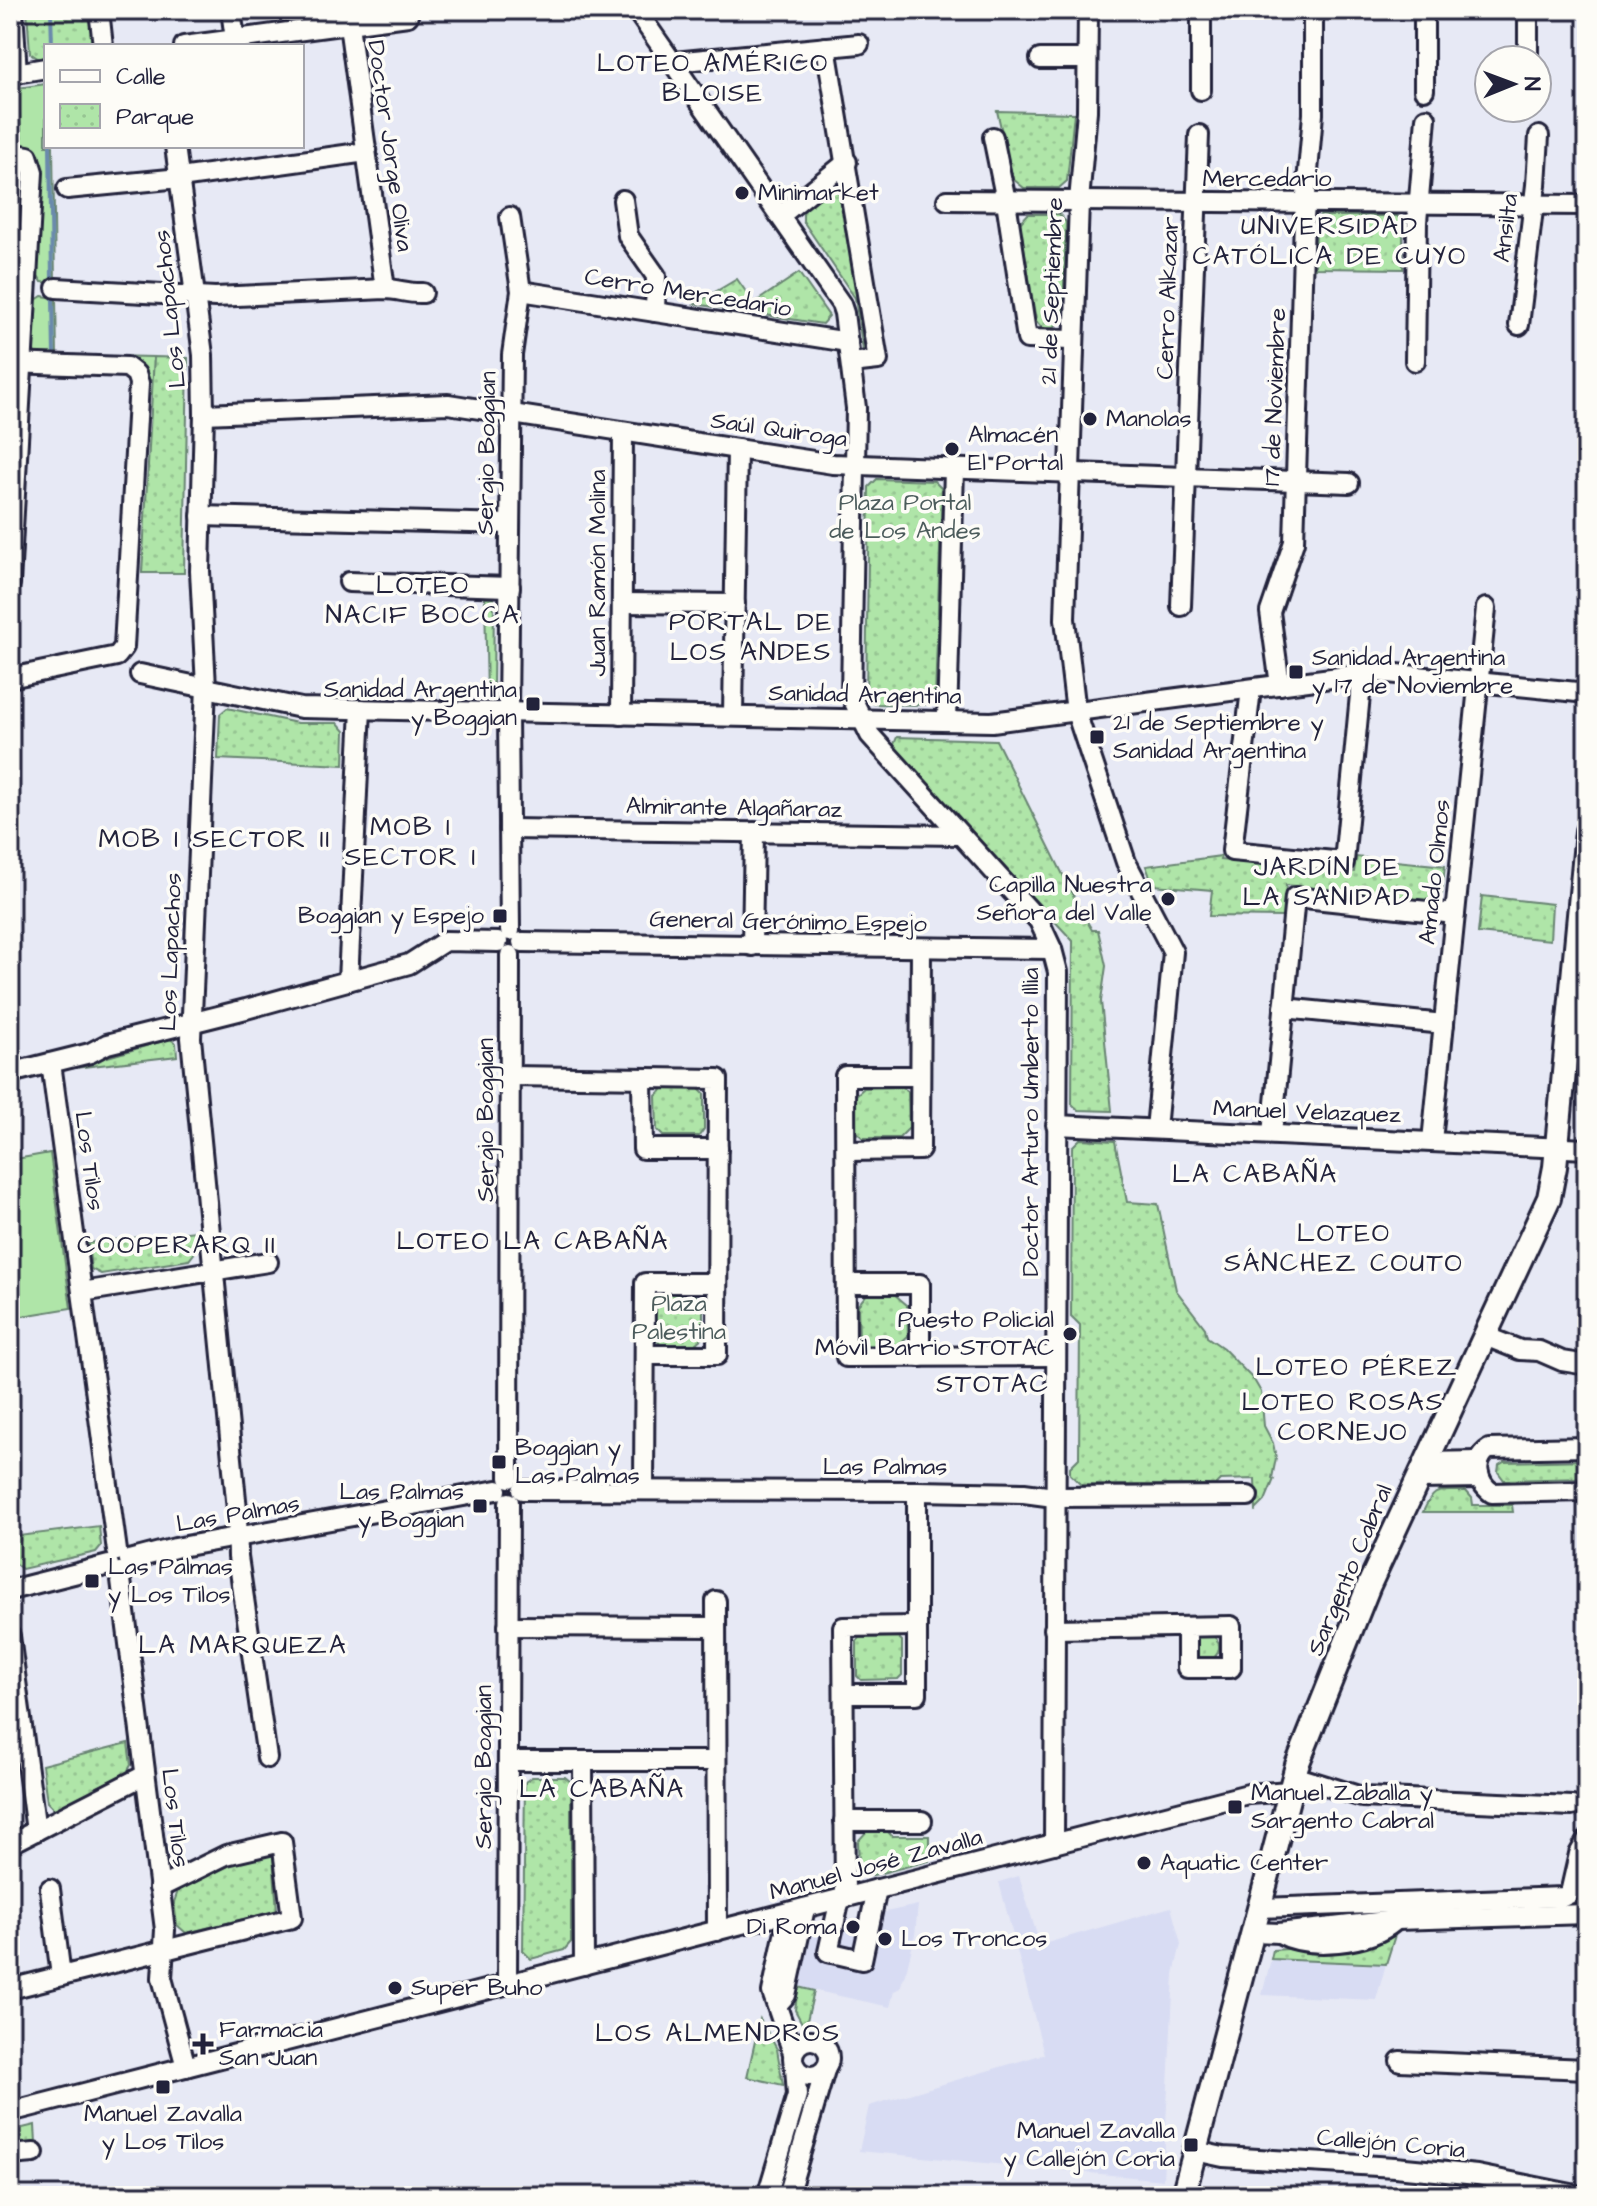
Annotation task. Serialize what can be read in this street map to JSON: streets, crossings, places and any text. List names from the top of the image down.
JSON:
{
  "streets": {
    "main road": ["Sargento Cabral"],
    "street": [
      "Doctor Jorge Oliva",
      "Mercedario",
      "Ansilta",
      "21 de Septiembre",
      "Cerro Mercedario",
      "Cerro Alkazar",
      "Los Lapachos",
      "17 de Noviembre",
      "Saúl Quiroga",
      "Sergio Boggian",
      "Juan Ramón Molina",
      "Sanidad Argentina",
      "Almirante Algañaraz",
      "Amado Olmos",
      "General Gerónimo Espejo",
      "Manuel Velazquez",
      "Doctor Arturo Umberto Illia",
      "Los Tilos",
      "Las Palmas",
      "Manuel José Zavalla",
      "Callejón Coria"
    ]
  },
  "crossings": [
    ["Mercedario", "Ansilta"],
    ["Mercedario", "21 de Septiembre"],
    ["Mercedario", "Cerro Alkazar"],
    ["Mercedario", "17 de Noviembre"],
    ["21 de Septiembre", "Saúl Quiroga"],
    ["21 de Septiembre", "Sanidad Argentina"],
    ["21 de Septiembre", "Manuel Velazquez"],
    ["Cerro Mercedario", "Sergio Boggian"],
    ["Cerro Mercedario", "Doctor Arturo Umberto Illia"],
    ["Cerro Alkazar", "Saúl Quiroga"],
    ["Los Lapachos", "Saúl Quiroga"],
    ["Los Lapachos", "Sanidad Argentina"],
    ["Los Lapachos", "General Gerónimo Espejo"],
    ["Los Lapachos", "Las Palmas"],
    ["17 de Noviembre", "Saúl Quiroga"],
    ["17 de Noviembre", "Sanidad Argentina"],
    ["Saúl Quiroga", "Sergio Boggian"],
    ["Saúl Quiroga", "Juan Ramón Molina"],
    ["Saúl Quiroga", "Doctor Arturo Umberto Illia"],
    ["Sergio Boggian", "Sanidad Argentina"],
    ["Sergio Boggian", "Almirante Algañaraz"],
    ["Sergio Boggian", "General Gerónimo Espejo"],
    ["Sergio Boggian", "Las Palmas"],
    ["Sergio Boggian", "Manuel José Zavalla"],
    ["Juan Ramón Molina", "Sanidad Argentina"],
    ["Sanidad Argentina", "Amado Olmos"],
    ["Sanidad Argentina", "Doctor Arturo Umberto Illia"],
    ["Almirante Algañaraz", "Doctor Arturo Umberto Illia"],
    ["Amado Olmos", "Manuel Velazquez"],
    ["General Gerónimo Espejo", "Doctor Arturo Umberto Illia"],
    ["General Gerónimo Espejo", "Los Tilos"],
    ["Manuel Velazquez", "Doctor Arturo Umberto Illia"],
    ["Manuel Velazquez", "Sargento Cabral"],
    ["Doctor Arturo Umberto Illia", "Las Palmas"],
    ["Doctor Arturo Umberto Illia", "Manuel José Zavalla"],
    ["Los Tilos", "Las Palmas"],
    ["Los Tilos", "Manuel José Zavalla"],
    ["Sargento Cabral", "Manuel José Zavalla"],
    ["Sargento Cabral", "Callejón Coria"]
  ],
  "districts": [
    "LOTEO AMÉRICO BLOISE",
    "UNIVERSIDAD CATÓLICA DE CUYO",
    "LOTEO NACIF BOCCA",
    "PORTAL DE LOS ANDES",
    "MOB I SECTOR I",
    "MOB I SECTOR II",
    "JARDÍN DE LA SANIDAD",
    "LA CABAÑA",
    "LOTEO SÁNCHEZ COUTO",
    "LOTEO LA CABAÑA",
    "COOPERARQ II",
    "LOTEO PÉREZ",
    "STOTAC",
    "LOTEO ROSAS CORNEJO",
    "LA MARQUEZA",
    "LA CABAÑA",
    "LOS ALMENDROS"
  ],
  "parks": ["Plaza Portal de Los Andes", "Plaza Palestina"],
  "places": {
    "other": [
      "Minimarket",
      "Manolas",
      "Almacén El Portal",
      "Capilla Nuestra Señora del Valle",
      "Puesto Policial Móvil Barrio STOTAC",
      "Aquatic Center",
      "Di Roma",
      "Los Troncos",
      "Super Buho"
    ],
    "transit": [
      "Sanidad Argentina y 17 de Noviembre",
      "Sanidad Argentina y Boggian",
      "21 de Septiembre y Sanidad Argentina",
      "Boggian y Espejo",
      "Boggian y Las Palmas",
      "Las Palmas y Boggian",
      "Las Palmas y Los Tilos",
      "Manuel Zaballa y Sargento Cabral",
      "Manuel Zavalla y Los Tilos",
      "Manuel Zavalla y Callejón Coria"
    ],
    "health": ["Farmacia San Juan"]
  },
  "legend": ["Calle", "Parque"],
  "north": "right"
}
